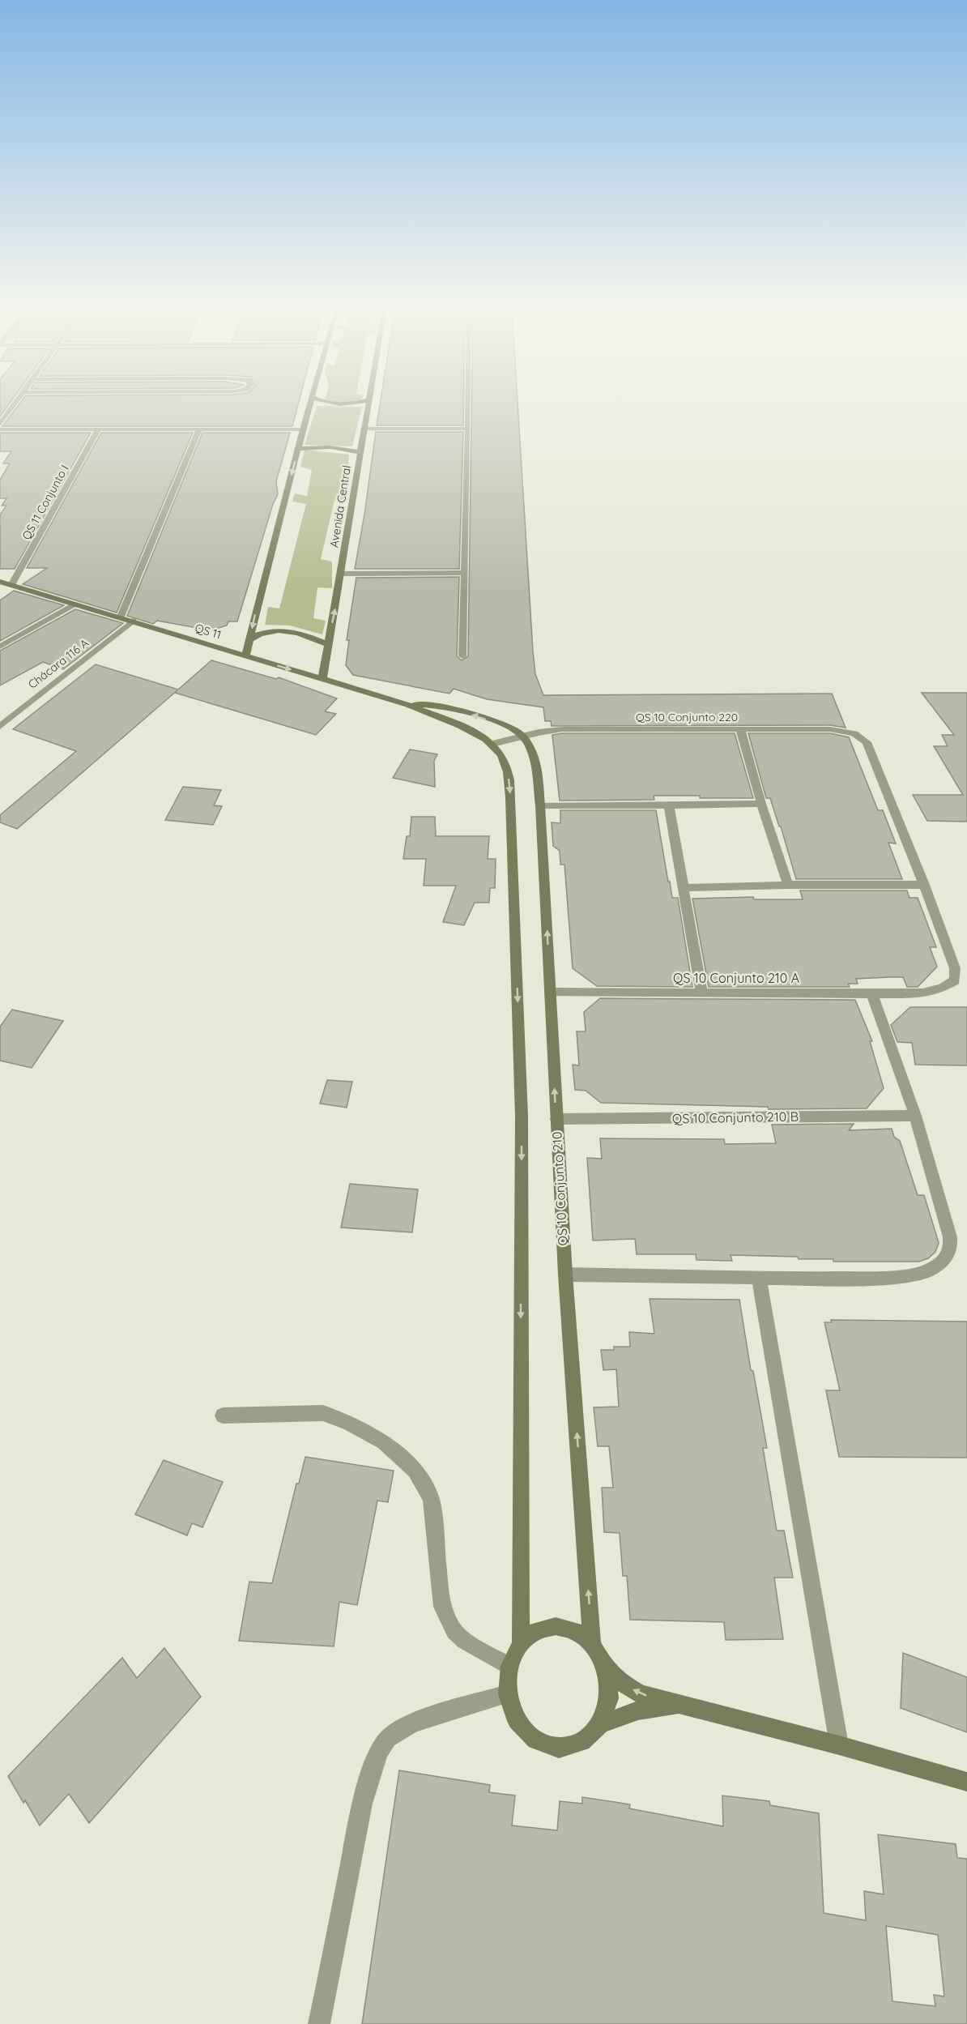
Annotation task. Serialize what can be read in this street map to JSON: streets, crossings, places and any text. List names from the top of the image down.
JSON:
{
  "streets": {
    "street": [
      "QS 11 Conjunto I",
      "Avenida Central",
      "QS 11",
      "Chácara 116 A",
      "QS 10 Conjunto 220",
      "QS 10 Conjunto 210 A",
      "QS 10 Conjunto 210 B",
      "QS 10 Conjunto 210"
    ]
  },
  "crossings": [
    ["QS 11 Conjunto I", "QS 11"],
    ["Avenida Central", "QS 11"],
    ["QS 11", "Chácara 116 A"],
    ["QS 11", "QS 10 Conjunto 220"],
    ["QS 11", "QS 10 Conjunto 210"],
    ["QS 10 Conjunto 220", "QS 10 Conjunto 210 A"],
    ["QS 10 Conjunto 220", "QS 10 Conjunto 210"],
    ["QS 10 Conjunto 210 A", "QS 10 Conjunto 210"],
    ["QS 10 Conjunto 210 B", "QS 10 Conjunto 210"]
  ]
}
